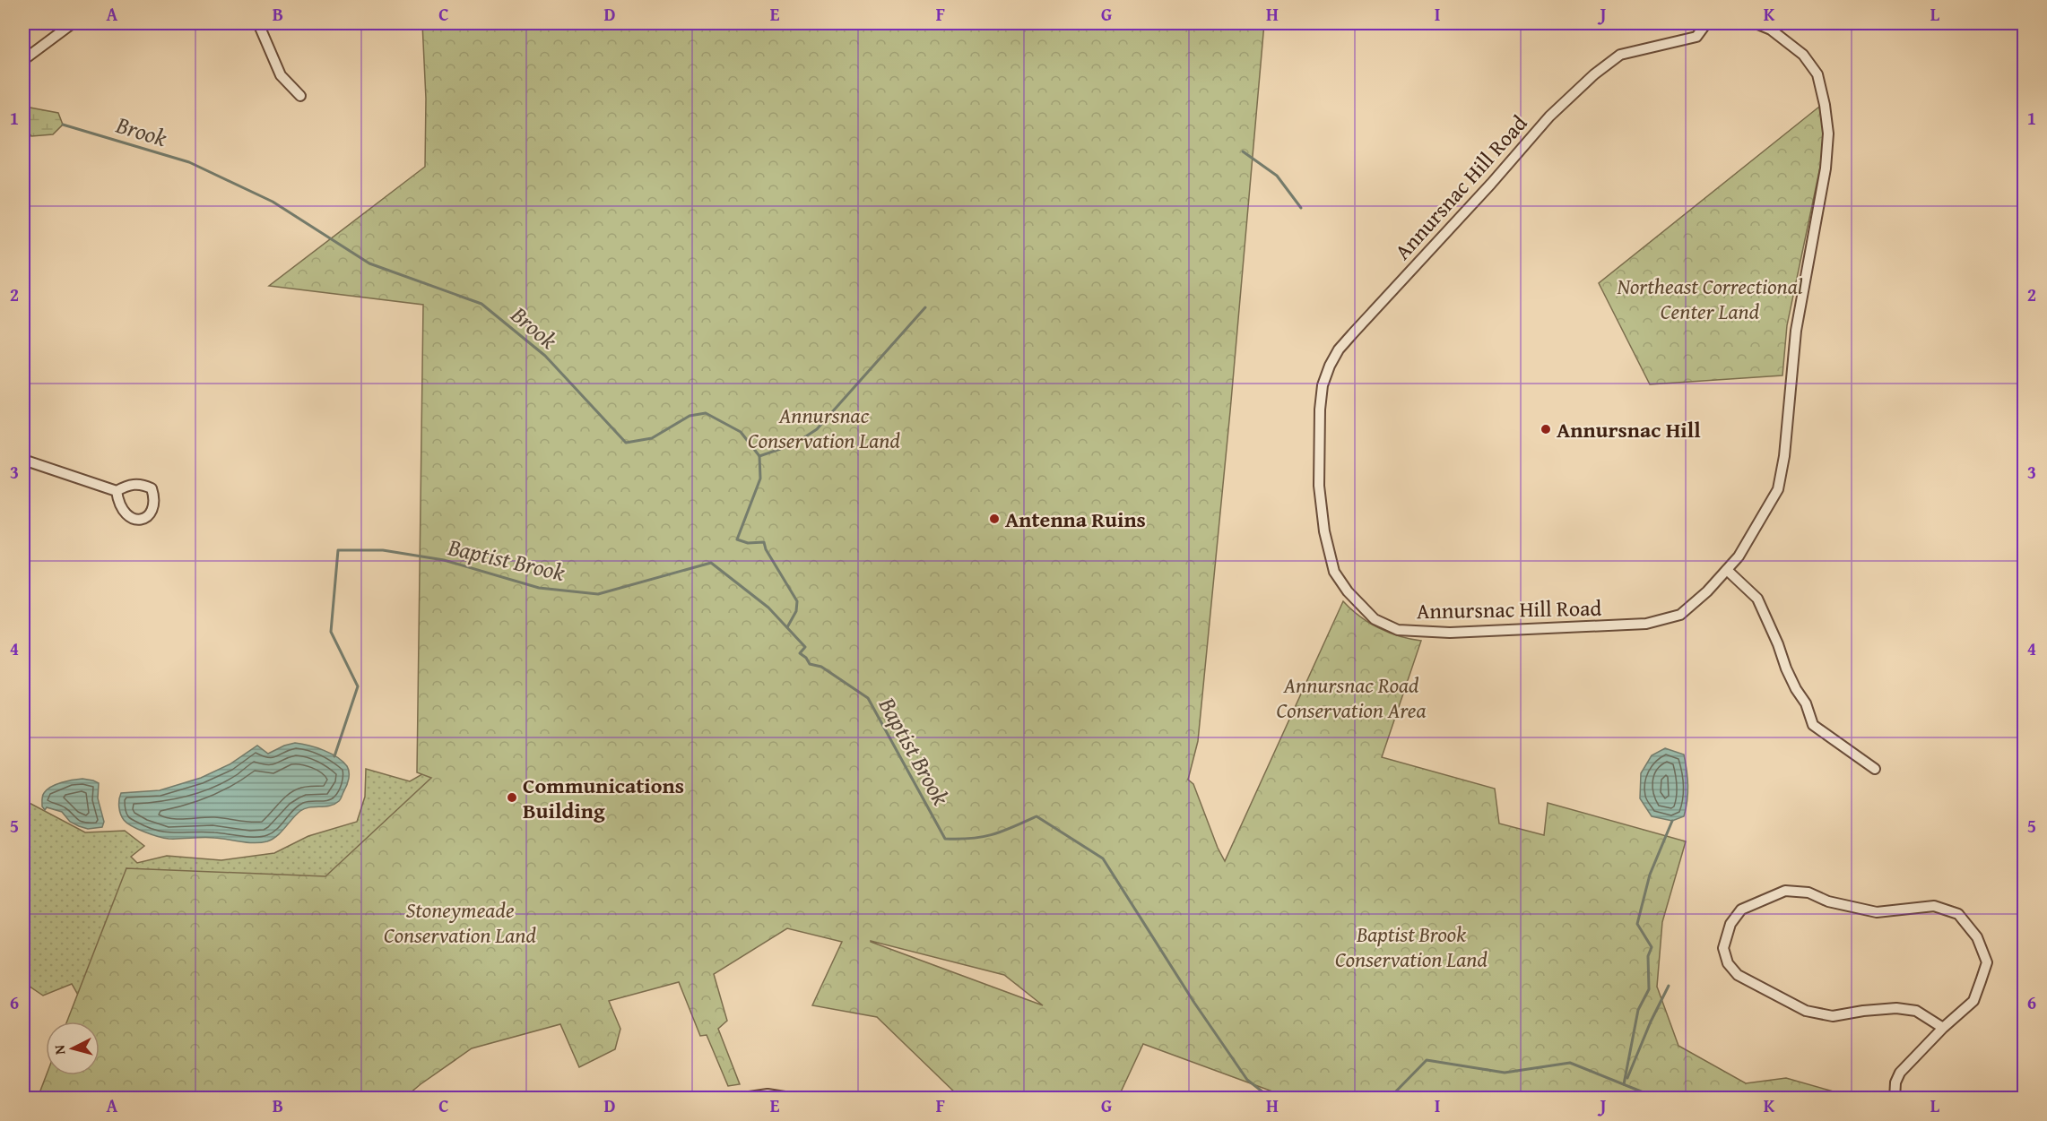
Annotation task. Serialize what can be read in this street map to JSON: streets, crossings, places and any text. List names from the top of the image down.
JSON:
{
  "streets": {
    "street": ["Annursnac Hill Road"]
  },
  "water": ["Brook", "Baptist Brook"],
  "parks": [
    "Northeast Correctional Center Land",
    "Annursnac Conservation Land",
    "Annursnac Road Conservation Area",
    "Stoneymeade Conservation Land",
    "Baptist Brook Conservation Land"
  ],
  "places": ["Annursnac Hill", "Antenna Ruins", "Communications Building"],
  "north": "left",
  "grid": {
    "columns": [
      "A",
      "B",
      "C",
      "D",
      "E",
      "F",
      "G",
      "H",
      "I",
      "J",
      "K",
      "L"
    ],
    "rows": [
      "1",
      "2",
      "3",
      "4",
      "5",
      "6"
    ]
  }
}
